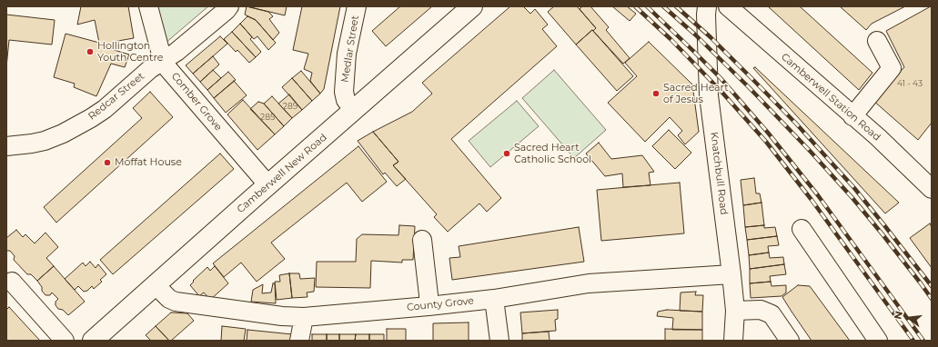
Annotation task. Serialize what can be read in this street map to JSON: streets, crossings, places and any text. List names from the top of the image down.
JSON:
{
  "streets": {
    "highway": ["Camberwell New Road"],
    "street": [
      "Medlar Street",
      "Redcar Street",
      "Camberwell Station Road",
      "Comber Grove",
      "Knatchbull Road",
      "County Grove"
    ]
  },
  "crossings": [
    ["Medlar Street", "Camberwell New Road"],
    ["Redcar Street", "Comber Grove"],
    ["Comber Grove", "Camberwell New Road"],
    ["Camberwell New Road", "County Grove"],
    ["Knatchbull Road", "County Grove"]
  ],
  "places": [
    "Hollington Youth Centre",
    "Sacred Heart of Jesus",
    "Sacred Heart Catholic School",
    "Moffat House"
  ],
  "house_numbers": ["41 - 43", "289", "285"],
  "north": "left"
}
